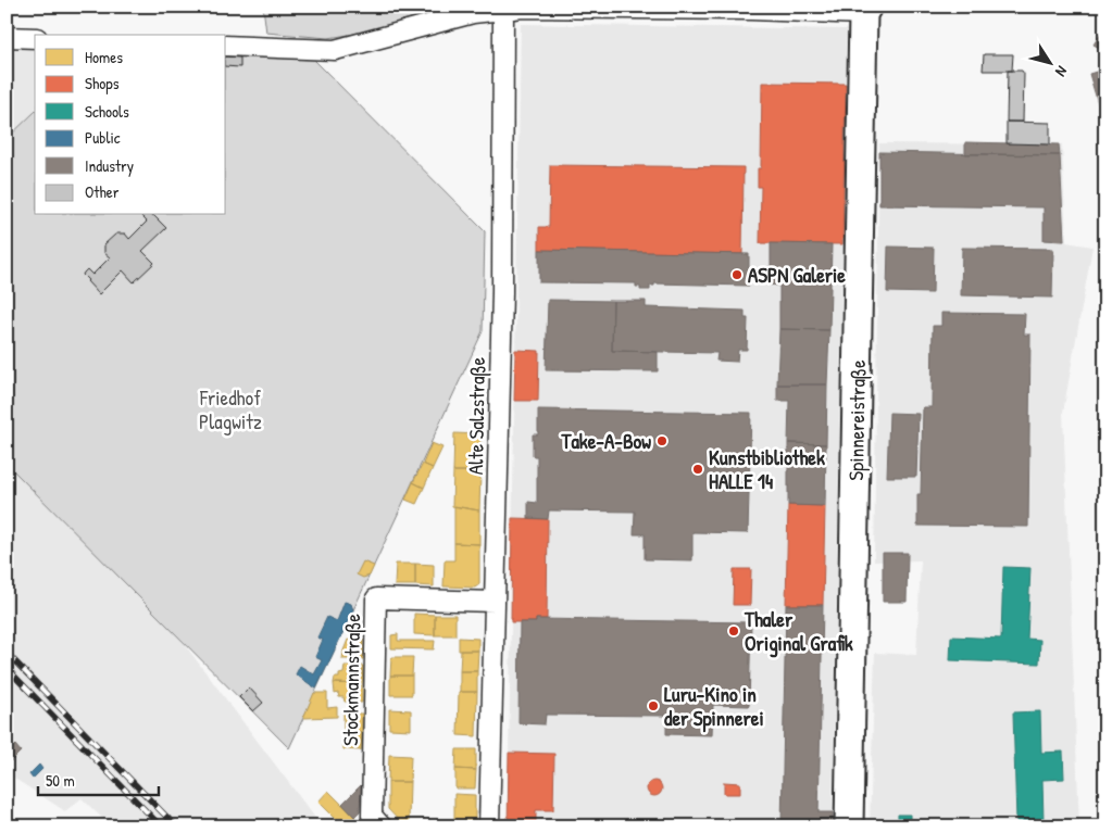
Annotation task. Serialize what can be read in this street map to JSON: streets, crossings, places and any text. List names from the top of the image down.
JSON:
{
  "streets": {
    "street": ["Alte Salzstraße", "Spinnereistraße", "Stockmannstraße"]
  },
  "crossings": [
    ["Alte Salzstraße", "Stockmannstraße"]
  ],
  "parks": ["Friedhof Plagwitz"],
  "places": [
    "ASPN Galerie",
    "Take-A-Bow",
    "Kunstbibliothek HALLE 14",
    "Thaler Original Grafik",
    "Luru-Kino in der Spinnerei"
  ],
  "legend": [
    "Homes",
    "Shops",
    "Schools",
    "Public",
    "Industry",
    "Other"
  ],
  "scale_bar": "50 m",
  "north": "bottom right"
}
